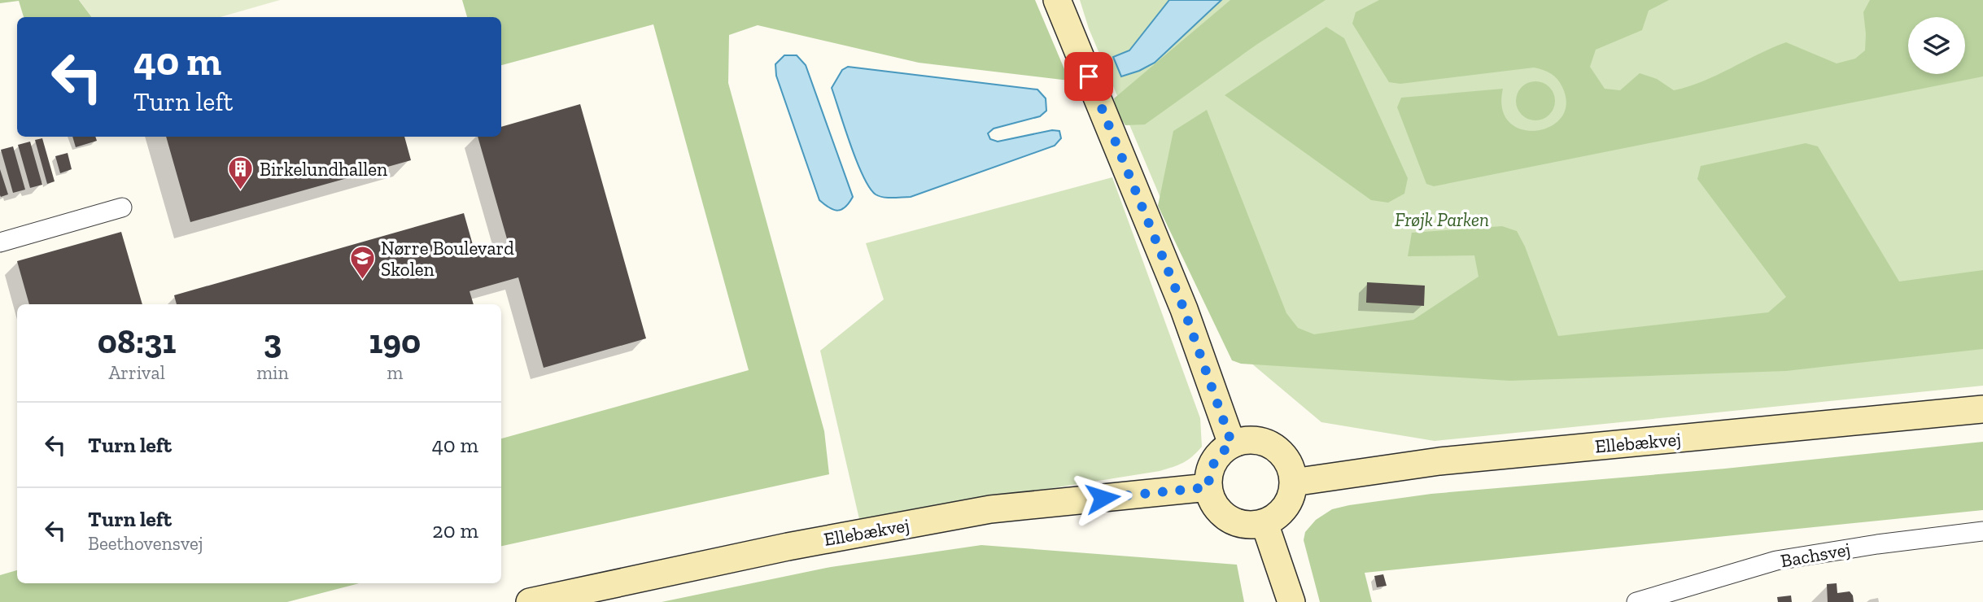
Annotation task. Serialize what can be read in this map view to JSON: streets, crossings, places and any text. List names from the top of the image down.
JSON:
{
  "streets": {
    "street": ["Ellebækvej", "Bachsvej"]
  },
  "parks": ["Frøjk Parken"],
  "places": {
    "building": ["Birkelundhallen"],
    "school or university": ["Nørre Boulevard Skolen"]
  },
  "page": {
    "turn": ["40 m", "Turn left"],
    "eta": [
      "08:31",
      "Arrival",
      "3",
      "min",
      "190",
      "m"
    ],
    "list": [
      {
        "name": "Turn left",
        "value": "40 m"
      },
      {
        "name": "Turn left",
        "note": "Beethovensvej",
        "value": "20 m"
      }
    ]
  }
}
